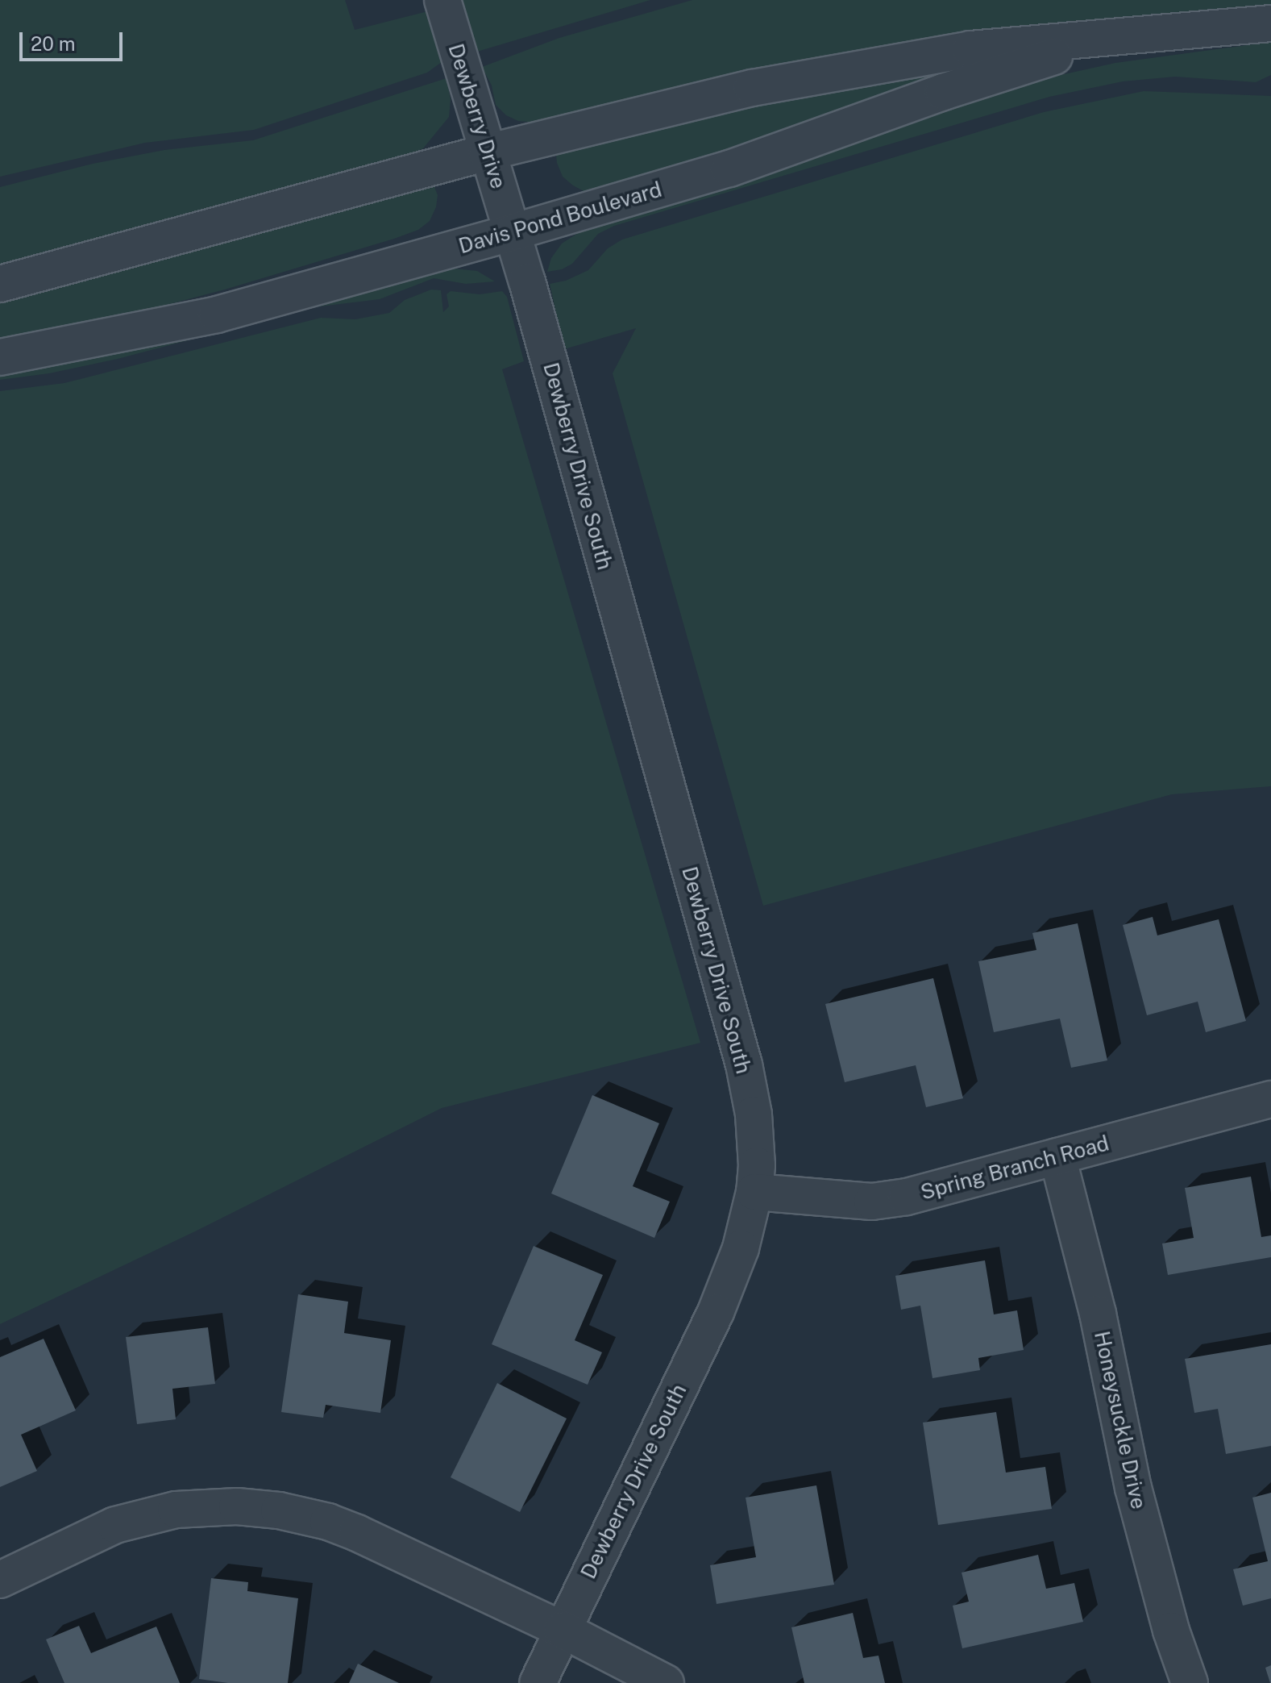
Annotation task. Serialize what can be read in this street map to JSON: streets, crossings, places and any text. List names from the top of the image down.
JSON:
{
  "streets": {
    "street": [
      "Dewberry Drive",
      "Davis Pond Boulevard",
      "Dewberry Drive South",
      "Spring Branch Road",
      "Honeysuckle Drive"
    ]
  },
  "crossings": [
    ["Dewberry Drive", "Davis Pond Boulevard"],
    ["Dewberry Drive", "Dewberry Drive South"],
    ["Davis Pond Boulevard", "Dewberry Drive South"],
    ["Dewberry Drive South", "Spring Branch Road"],
    ["Spring Branch Road", "Honeysuckle Drive"]
  ],
  "scale_bar": "20 m"
}
